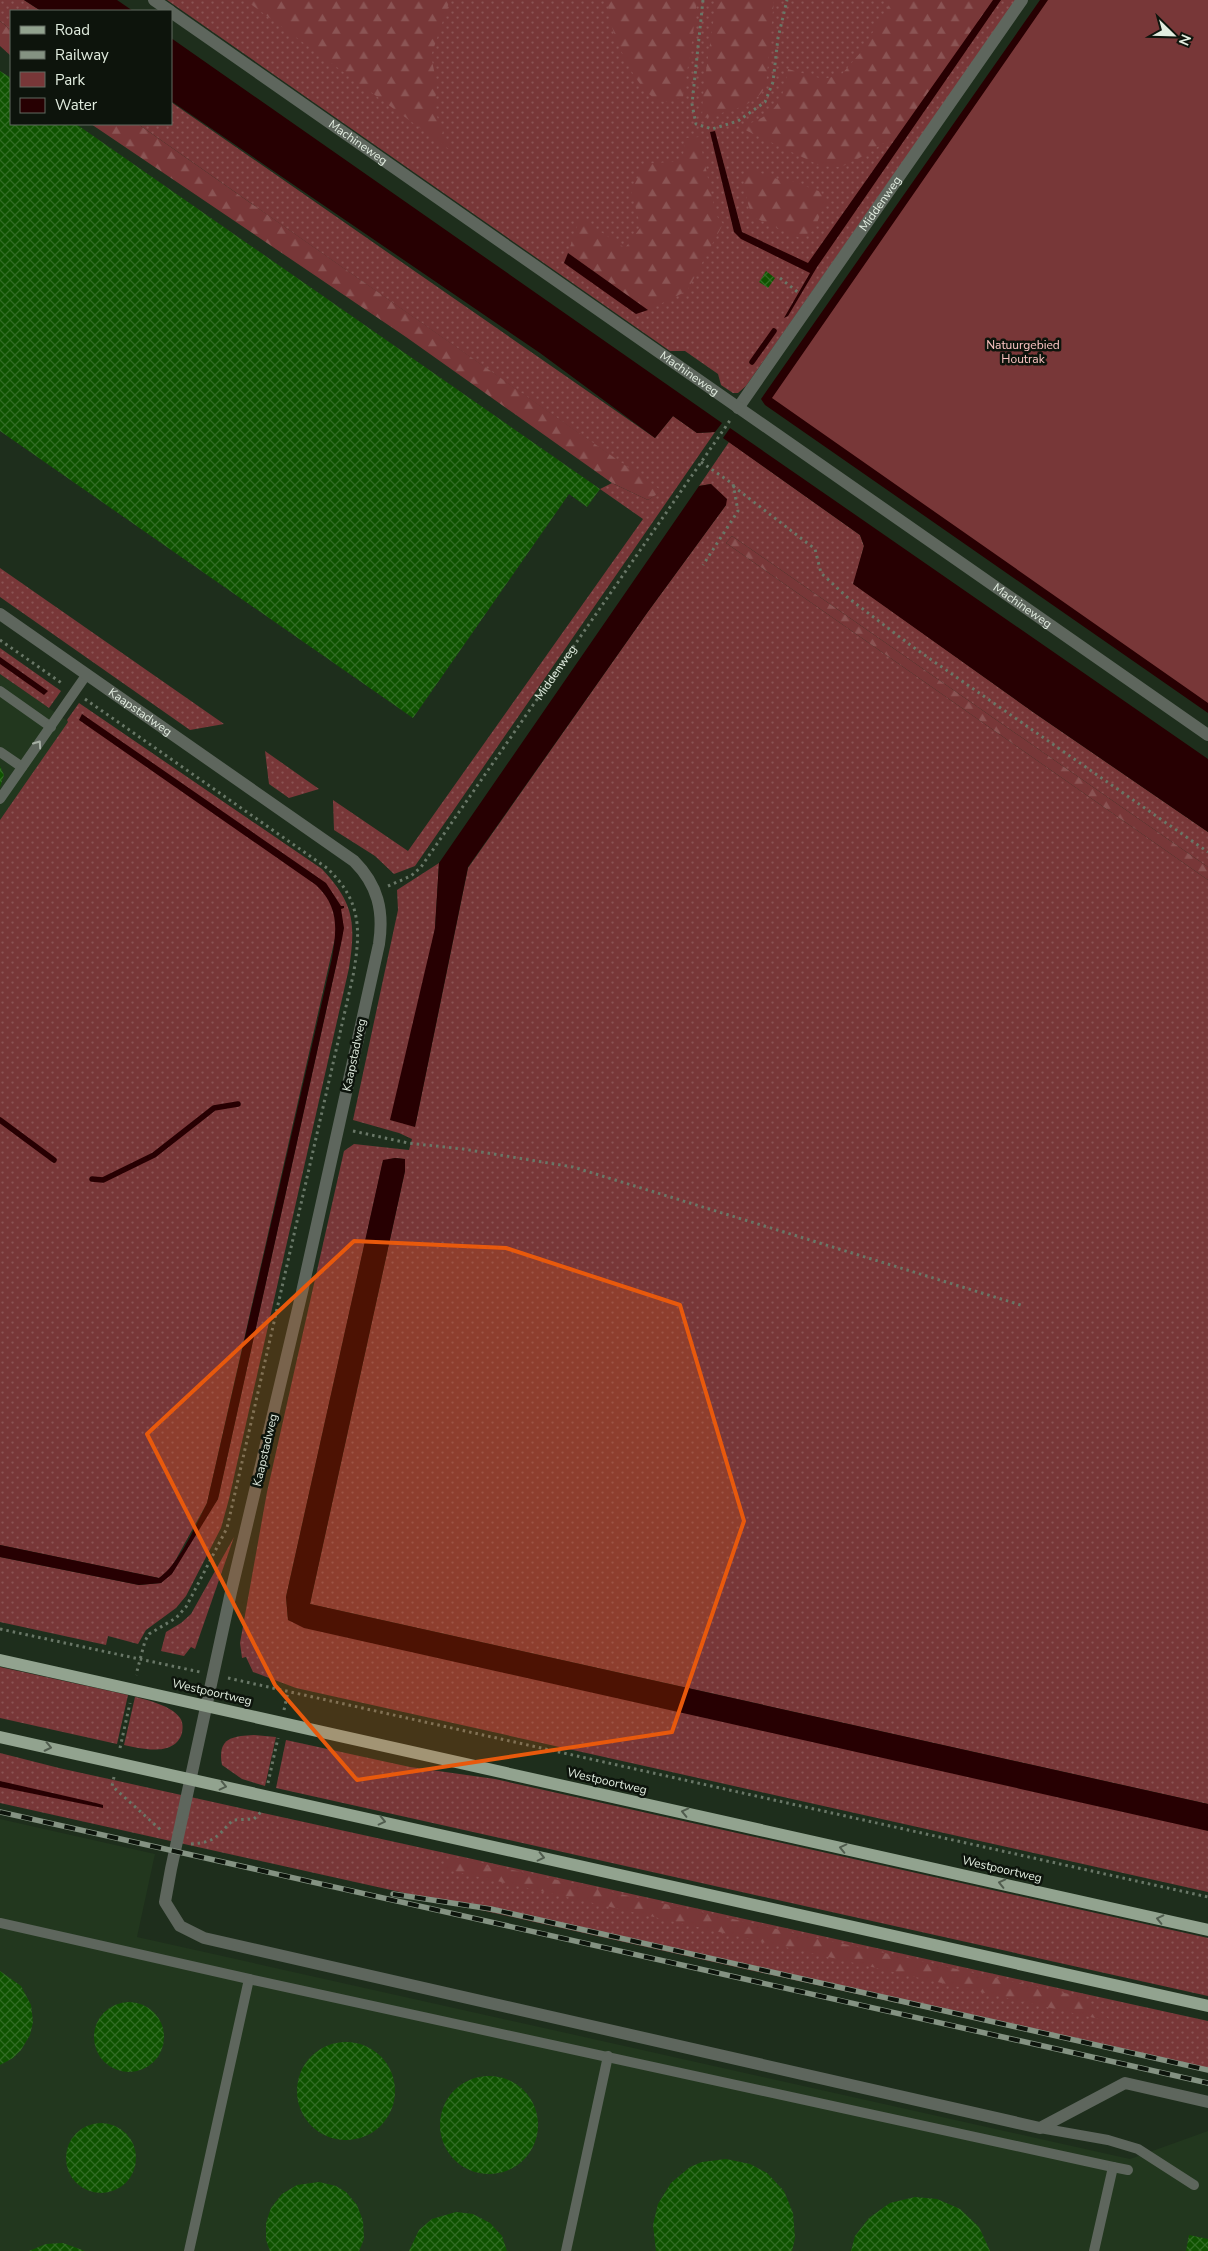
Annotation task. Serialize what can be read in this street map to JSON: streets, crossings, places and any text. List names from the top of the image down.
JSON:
{
  "streets": {
    "main road": ["Westpoortweg"],
    "street": ["Machineweg", "Middenweg", "Kaapstadweg"]
  },
  "crossings": [
    ["Machineweg", "Middenweg"],
    ["Middenweg", "Kaapstadweg"],
    ["Kaapstadweg", "Westpoortweg"]
  ],
  "parks": ["Natuurgebied Houtrak"],
  "legend": [
    "Road",
    "Railway",
    "Park",
    "Water"
  ],
  "north": "bottom right"
}
